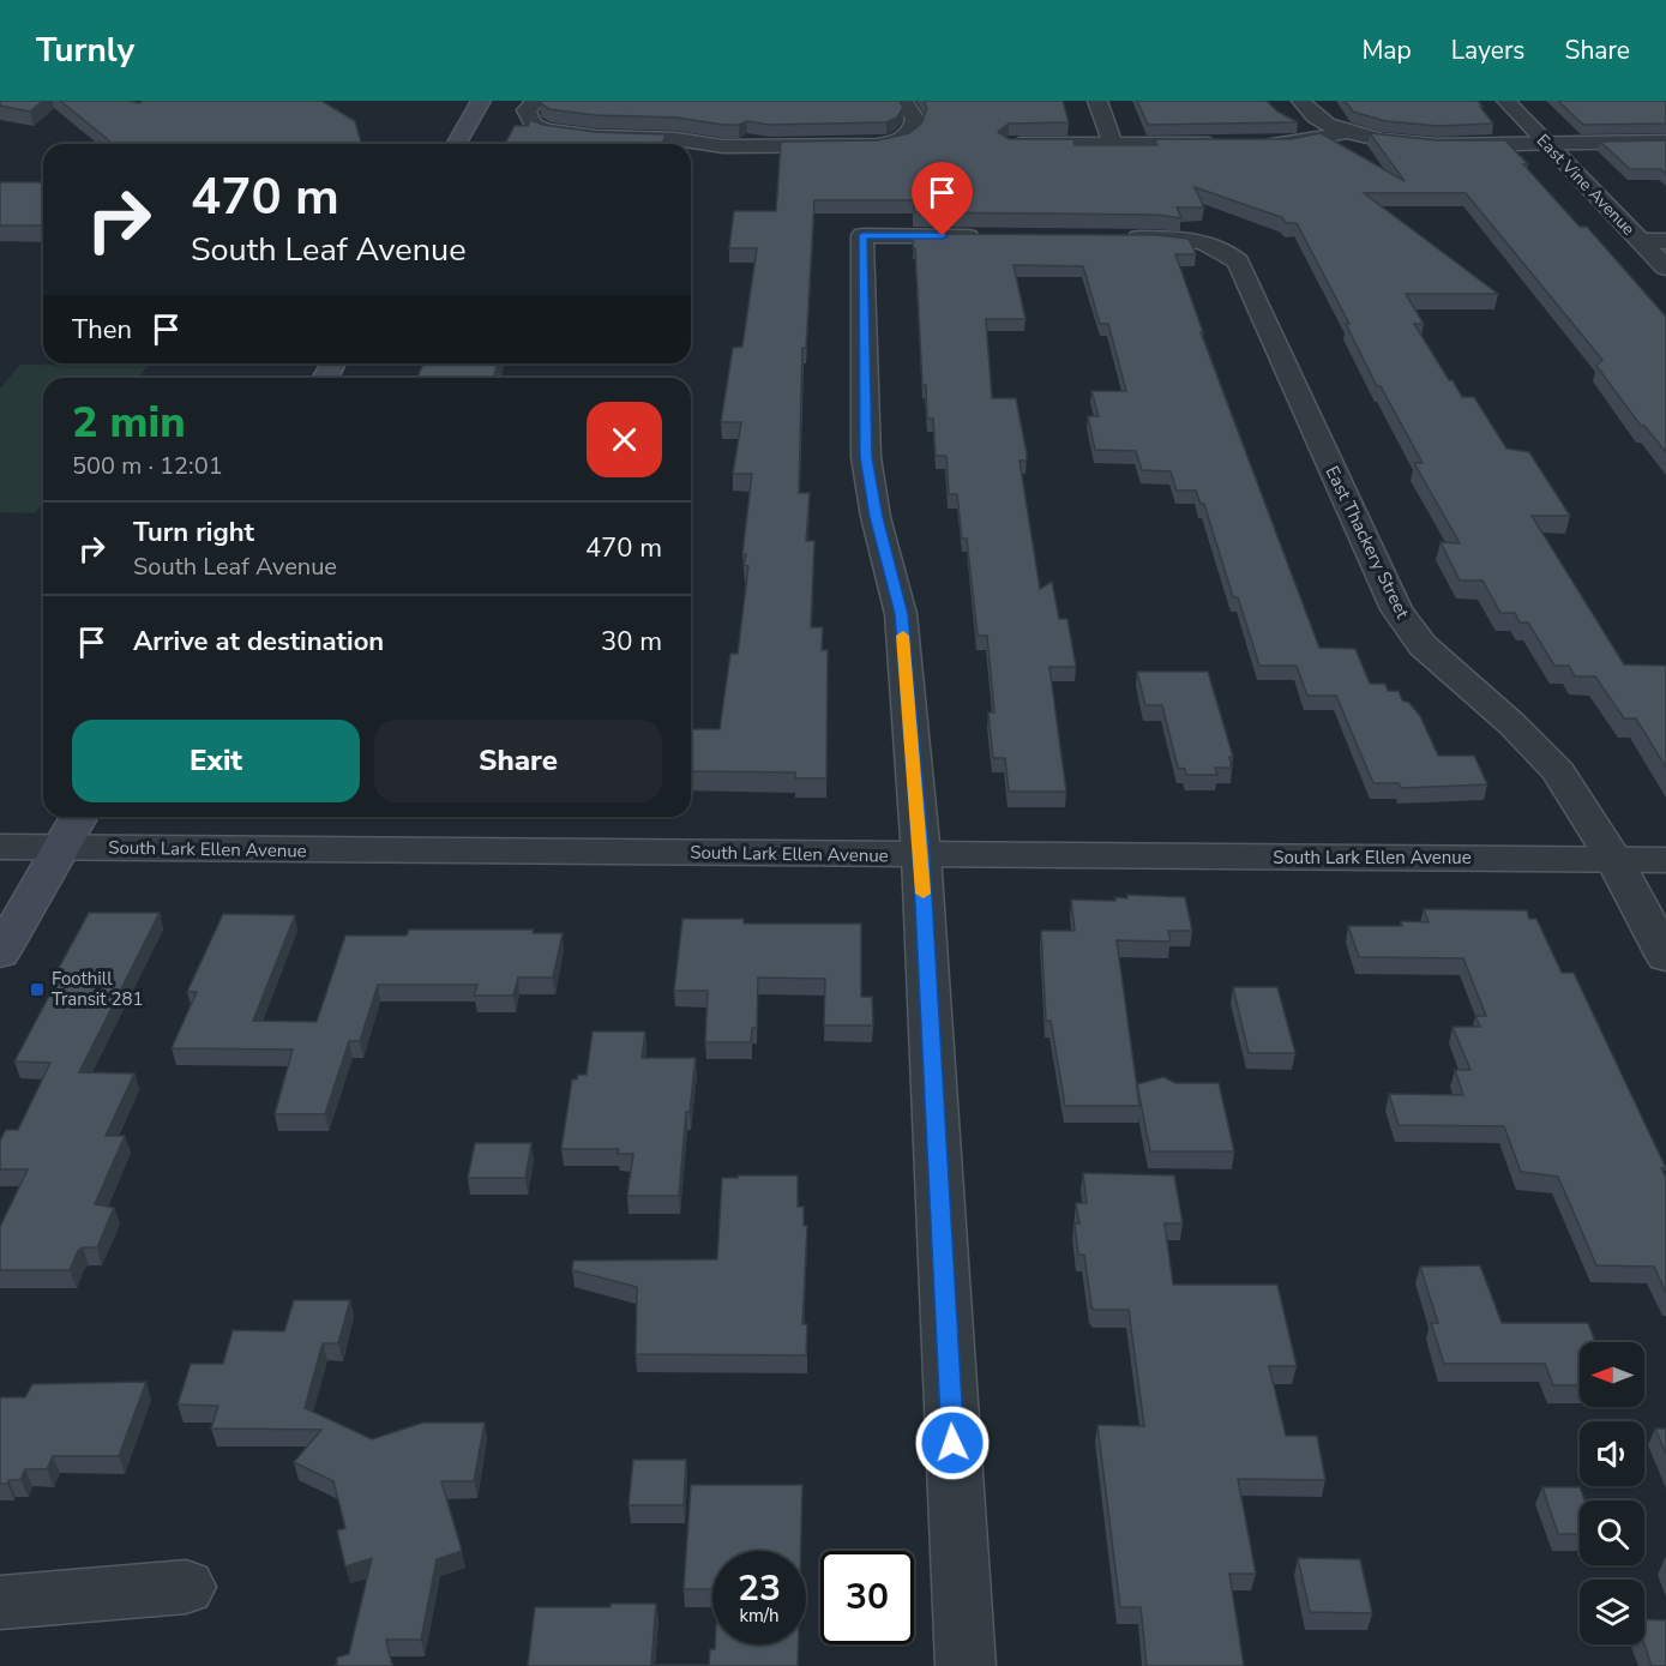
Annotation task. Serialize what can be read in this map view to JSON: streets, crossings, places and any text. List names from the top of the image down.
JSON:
{
  "streets": {
    "street": ["East Vine Avenue", "East Thackery Street", "South Lark Ellen Avenue"]
  },
  "crossings": [
    ["East Thackery Street", "South Lark Ellen Avenue"]
  ],
  "places": {
    "transit": ["Foothill Transit 281"]
  },
  "north": "left",
  "page": {
    "header": "Turnly",
    "nav": ["Map", "Layers", "Share"],
    "turn": ["470 m", "South Leaf Avenue"],
    "then": "Then",
    "heading": ["2 min", "500 m · 12:01"],
    "list": [
      {
        "name": "Turn right",
        "note": "South Leaf Avenue",
        "value": "470 m"
      },
      {
        "name": "Arrive at destination",
        "value": "30 m"
      }
    ],
    "buttons": ["Exit", "Share"],
    "speed": "23 km/h",
    "limit": "30"
  }
}
